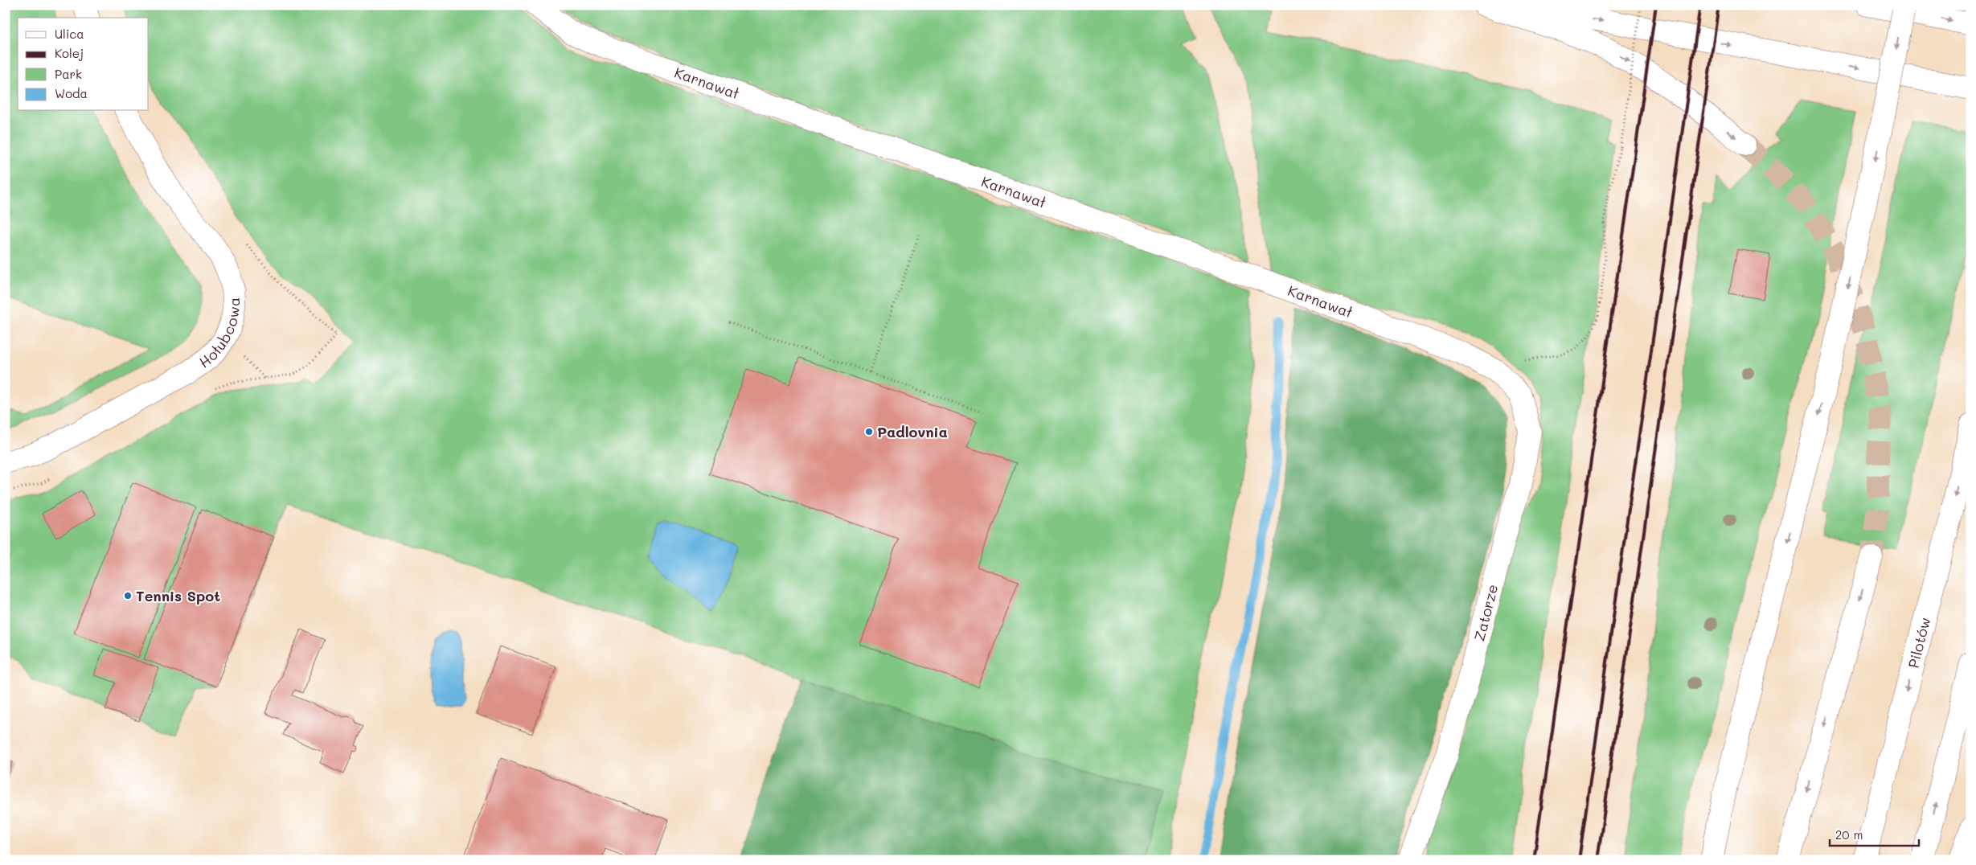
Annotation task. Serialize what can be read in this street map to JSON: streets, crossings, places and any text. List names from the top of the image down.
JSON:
{
  "streets": {
    "main road": [
      "Karnawał",
      "Hołubcowa",
      "Zatorze",
      "Pilotów"
    ]
  },
  "crossings": [
    ["Karnawał", "Zatorze"]
  ],
  "places": ["Padlovnia", "Tennis Spot"],
  "legend": [
    "Ulica",
    "Kolej",
    "Park",
    "Woda"
  ],
  "scale_bar": "20 m"
}
